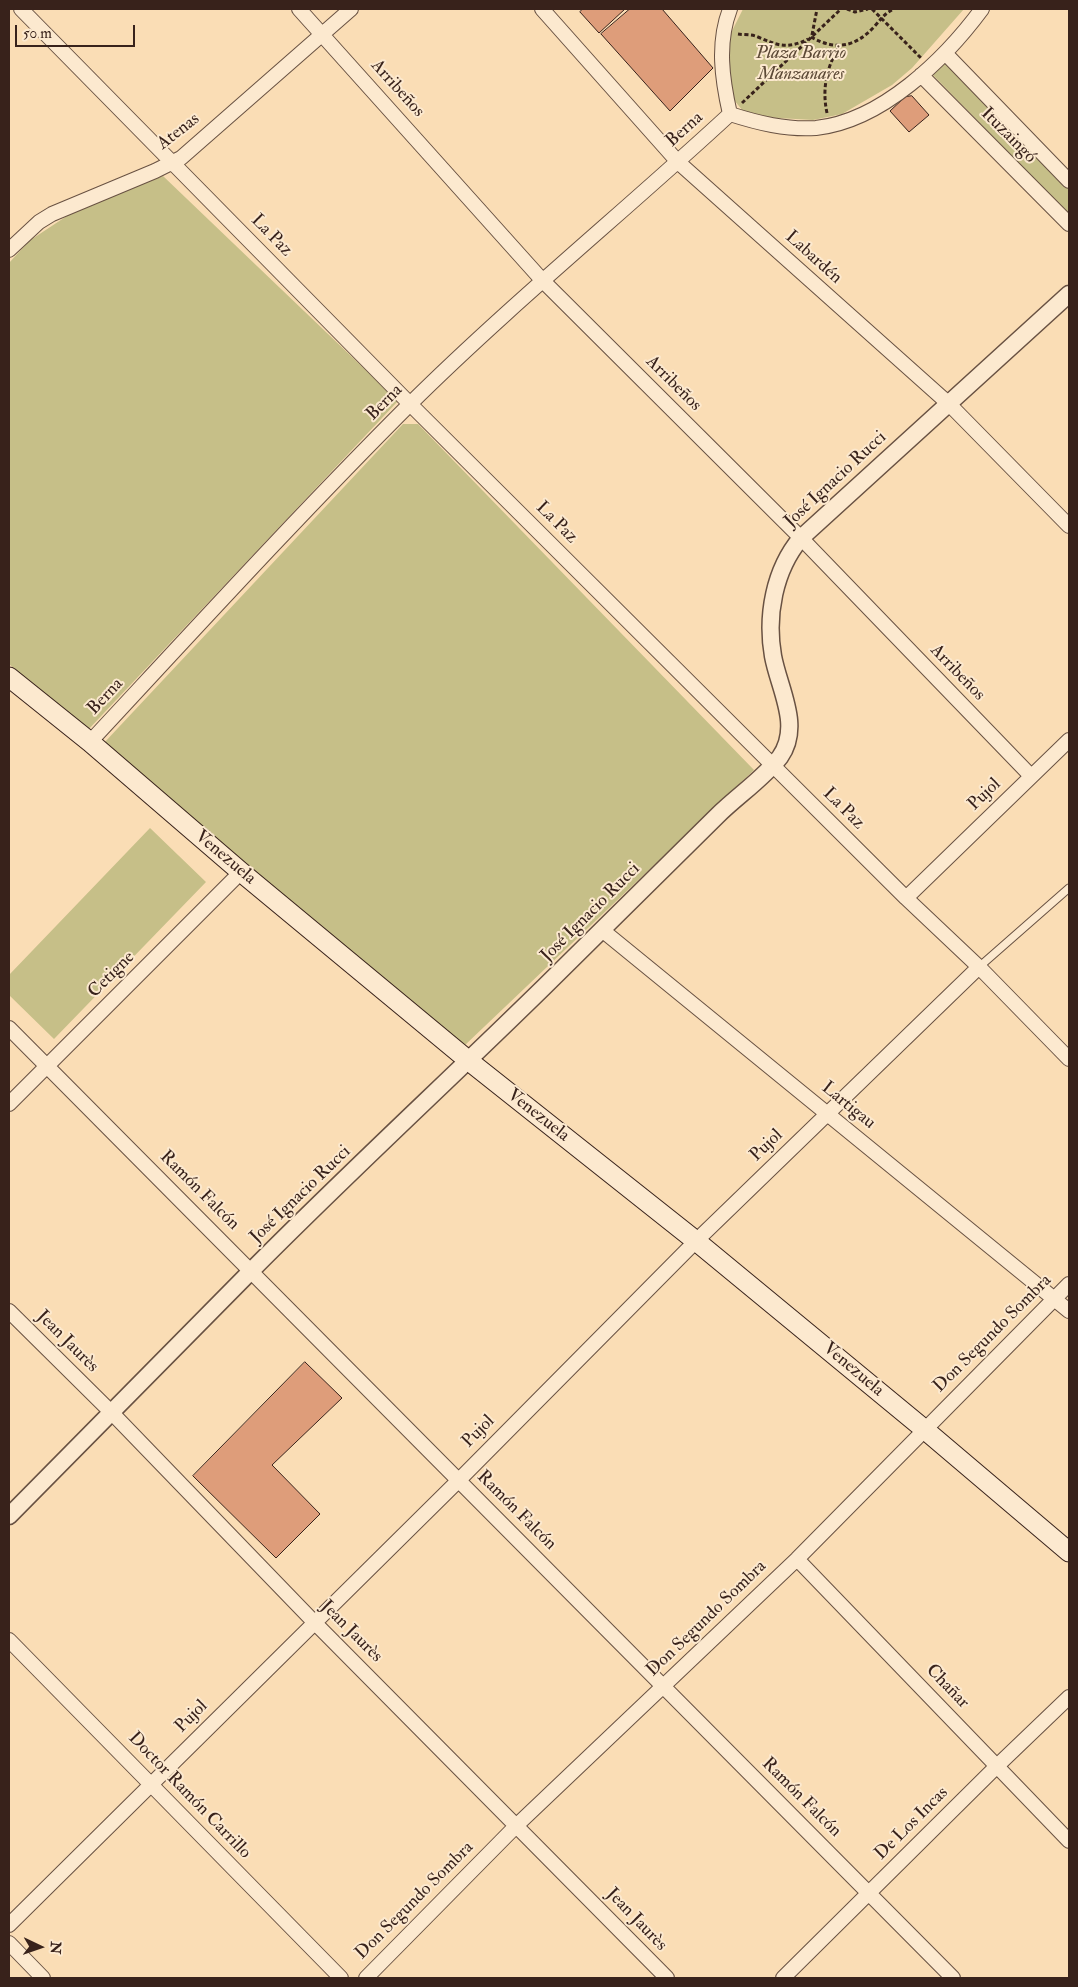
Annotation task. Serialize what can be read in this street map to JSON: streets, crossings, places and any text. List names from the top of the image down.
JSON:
{
  "streets": {
    "main road": ["Venezuela"],
    "street": [
      "Arribeños",
      "Berna",
      "Atenas",
      "Ituzaingó",
      "La Paz",
      "Labardén",
      "José Ignacio Rucci",
      "Pujol",
      "Cetigne",
      "Lartigau",
      "Ramón Falcón",
      "Don Segundo Sombra",
      "Jean Jaurès",
      "Chañar",
      "Doctor Ramón Carrillo",
      "De Los Incas"
    ]
  },
  "crossings": [
    ["Arribeños", "Berna"],
    ["Arribeños", "Atenas"],
    ["Arribeños", "José Ignacio Rucci"],
    ["Arribeños", "Pujol"],
    ["Berna", "Ituzaingó"],
    ["Berna", "La Paz"],
    ["Berna", "Labardén"],
    ["Berna", "Venezuela"],
    ["Atenas", "La Paz"],
    ["La Paz", "José Ignacio Rucci"],
    ["La Paz", "Pujol"],
    ["Labardén", "José Ignacio Rucci"],
    ["José Ignacio Rucci", "Venezuela"],
    ["José Ignacio Rucci", "Lartigau"],
    ["José Ignacio Rucci", "Ramón Falcón"],
    ["José Ignacio Rucci", "Jean Jaurès"],
    ["Pujol", "Venezuela"],
    ["Pujol", "Lartigau"],
    ["Pujol", "Ramón Falcón"],
    ["Pujol", "Jean Jaurès"],
    ["Pujol", "Doctor Ramón Carrillo"],
    ["Venezuela", "Cetigne"],
    ["Venezuela", "Don Segundo Sombra"],
    ["Cetigne", "Ramón Falcón"],
    ["Lartigau", "Don Segundo Sombra"],
    ["Ramón Falcón", "Don Segundo Sombra"],
    ["Ramón Falcón", "De Los Incas"],
    ["Don Segundo Sombra", "Jean Jaurès"],
    ["Don Segundo Sombra", "Chañar"],
    ["Chañar", "De Los Incas"]
  ],
  "parks": ["Plaza Barrio Manzanares"],
  "scale_bar": "50 m",
  "north": "right"
}
